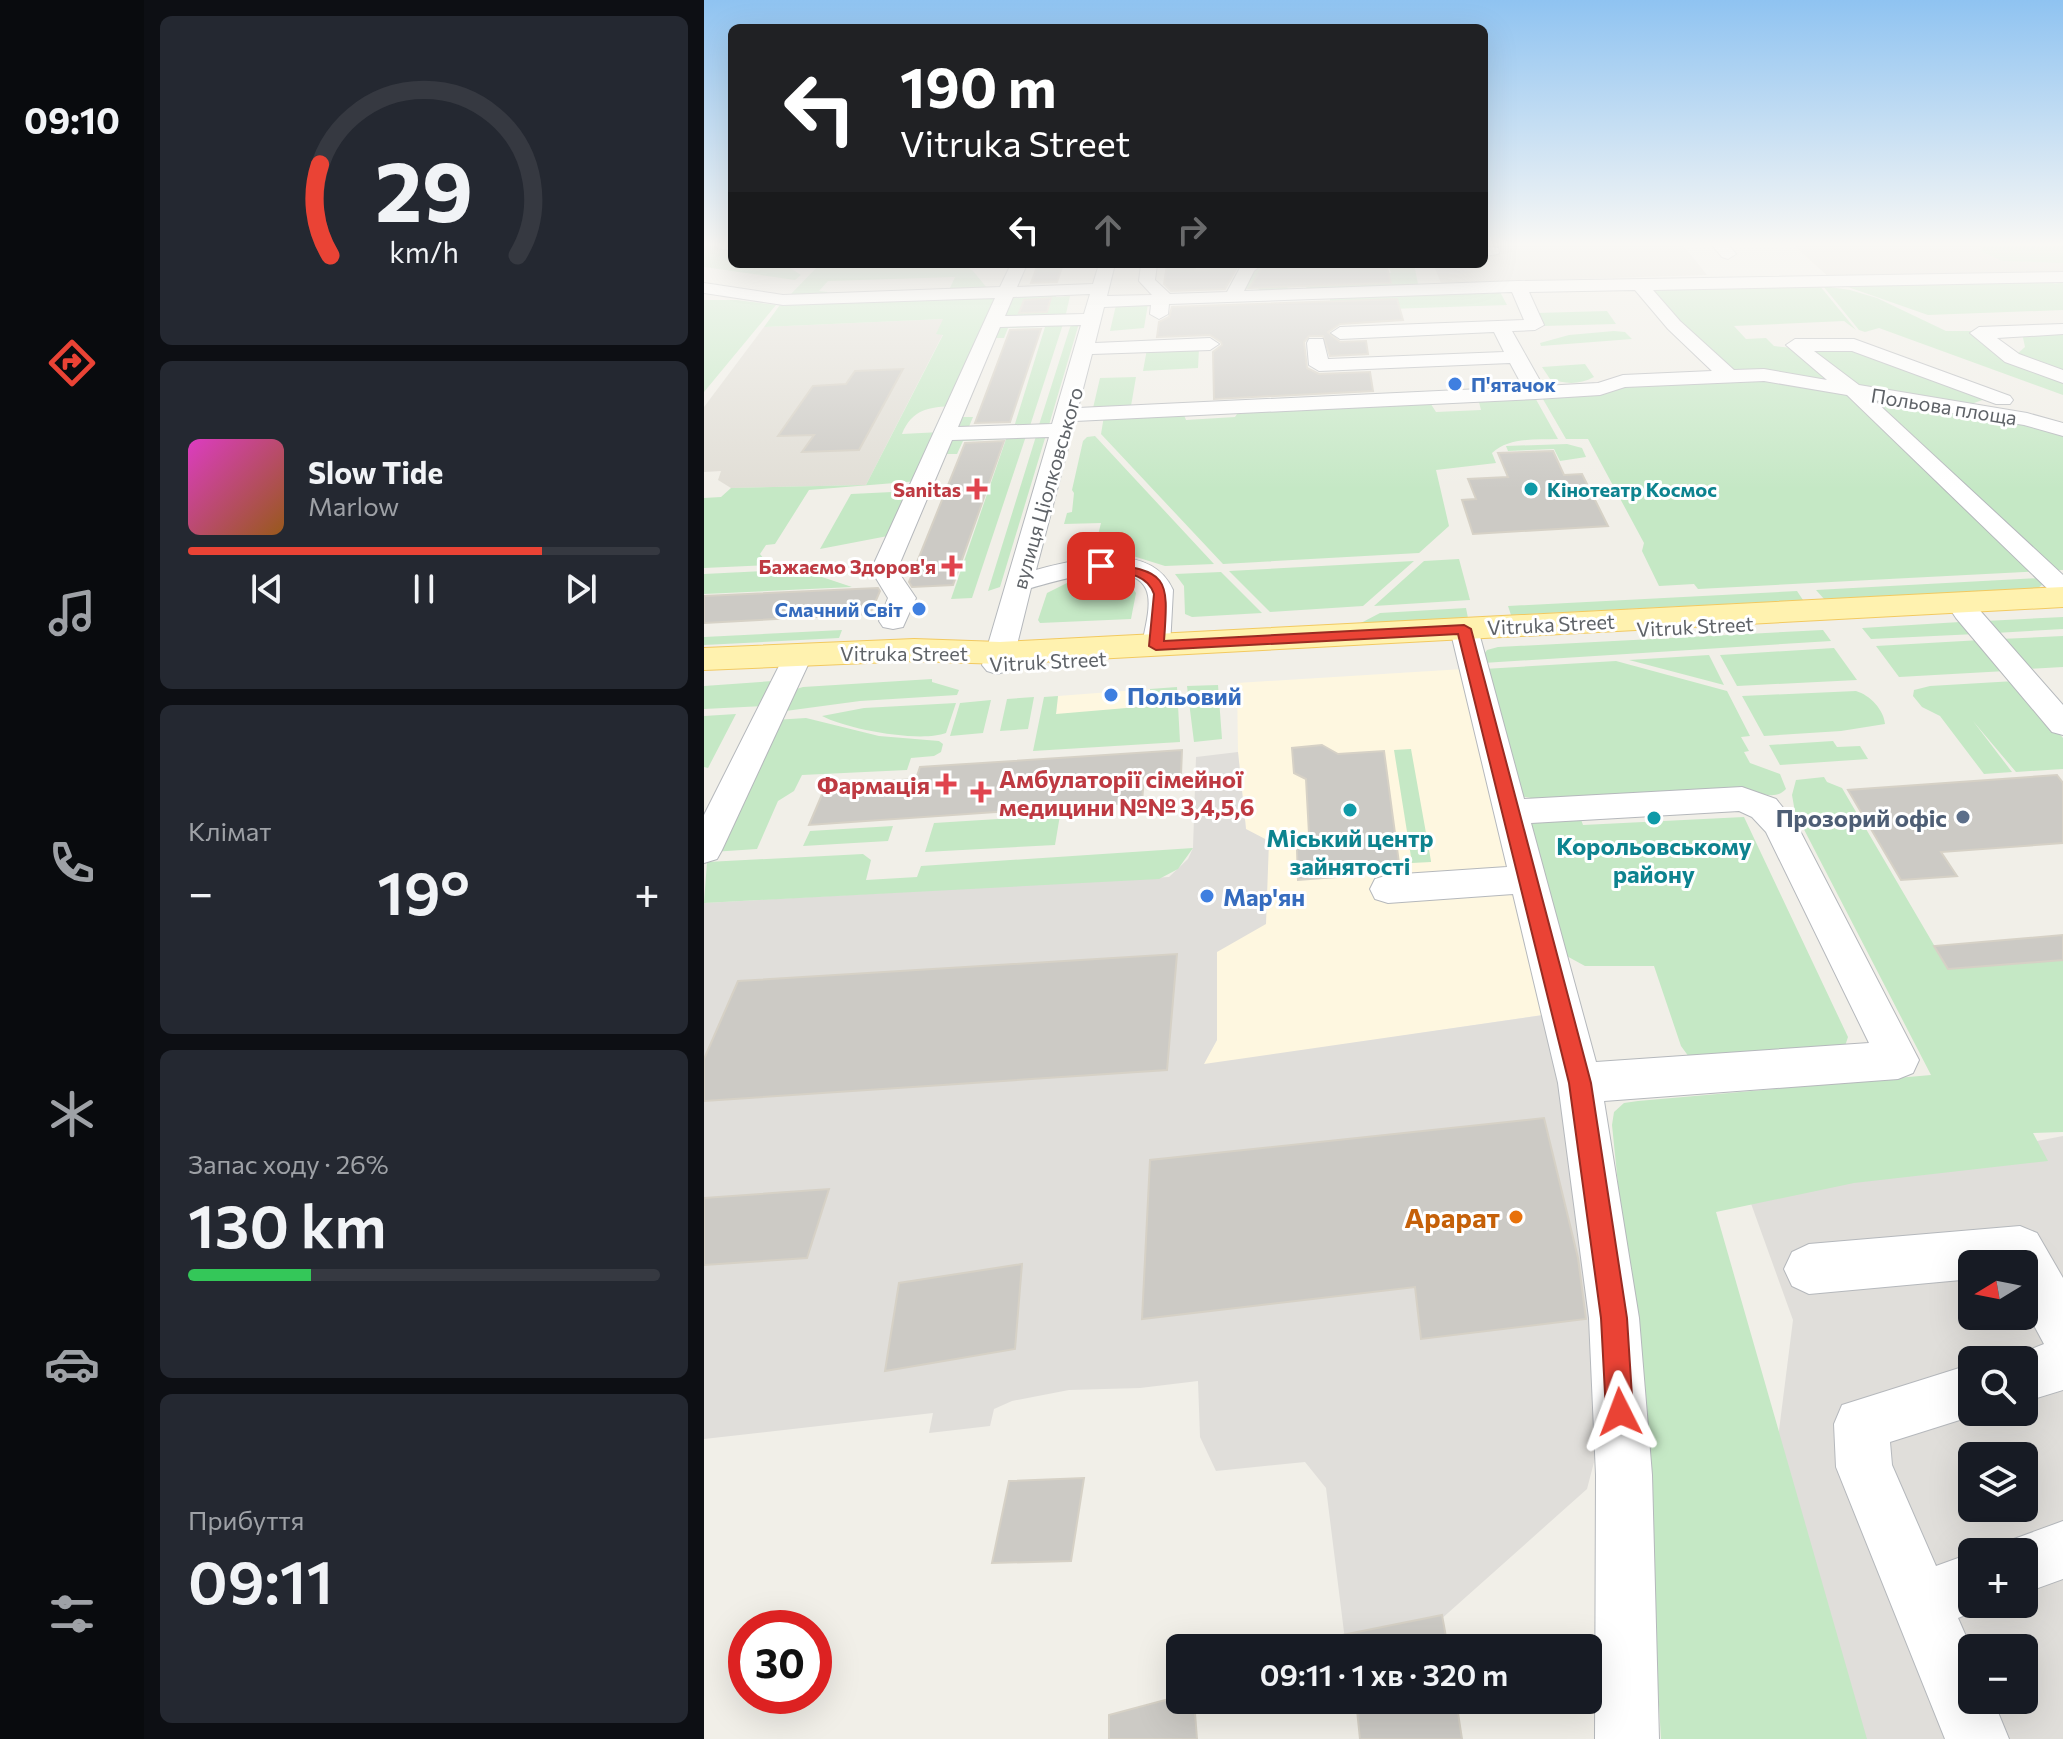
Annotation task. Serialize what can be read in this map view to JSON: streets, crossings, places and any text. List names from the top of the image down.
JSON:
{
  "streets": {
    "main road": ["Vitruka Street", "Vitruk Street"],
    "street": ["Польова площа", "вулиця Ціолковського"]
  },
  "crossings": [
    ["вулиця Ціолковського", "Vitruka Street"],
    ["вулиця Ціолковського", "Vitruk Street"],
    ["Vitruka Street", "Vitruk Street"]
  ],
  "places": {
    "other": [
      "П'ятачок",
      "Кінотеатр Космос",
      "Смачний Світ",
      "Польовий",
      "Міський центр зайнятості",
      "Прозорий офіс",
      "Корольовському району",
      "Мар'ян",
      "Арарат"
    ],
    "health": [
      "Sanitas",
      "Бажаємо Здоров'я",
      "Фармація",
      "Амбулаторії сімейної медицини №№ 3,4,5,6"
    ]
  },
  "north": "left",
  "page": {
    "tabs": "09:10",
    "turn": ["190 m", "Vitruka Street"],
    "song": ["Slow Tide", "Marlow"],
    "tile": [
      "Клімат",
      ["Запас ходу · 26%", "130 km"],
      ["Прибуття", "09:11"]
    ],
    "heat": ["−", "19°", "+"],
    "map_buttons": ["+", "−"],
    "limit": "30",
    "trip": "09:11 · 1 хв · 320 m",
    "gauge": ["29", "km/h"]
  }
}
